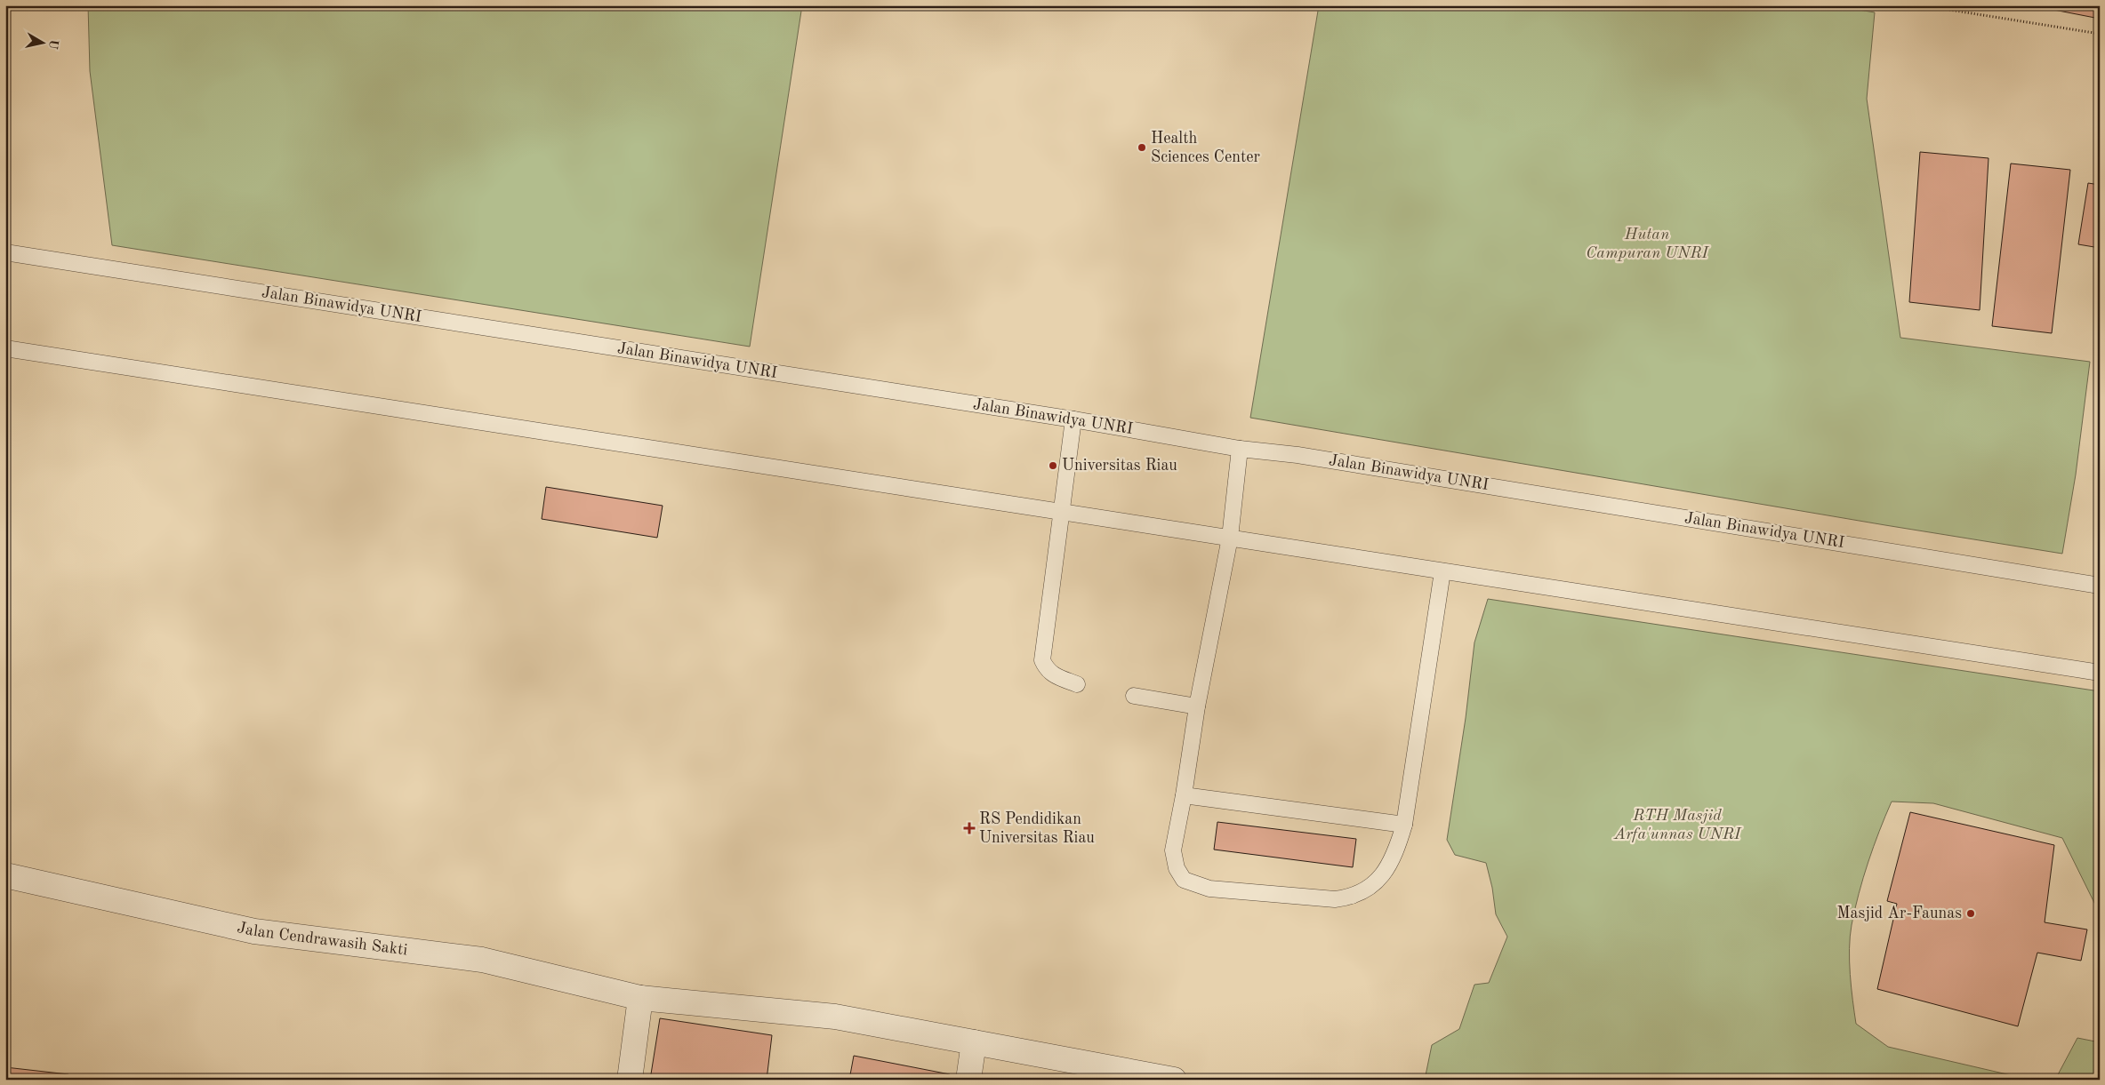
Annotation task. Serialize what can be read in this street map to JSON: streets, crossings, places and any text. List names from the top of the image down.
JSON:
{
  "streets": {
    "street": ["Jalan Cendrawasih Sakti"],
    "lane": ["Jalan Binawidya UNRI"]
  },
  "parks": ["Hutan Campuran UNRI", "RTH Masjid Arfa'unnas UNRI"],
  "places": {
    "other": ["Health Sciences Center", "Universitas Riau", "Masjid Ar-Faunas"],
    "health": ["RS Pendidikan Universitas Riau"]
  },
  "north": "right"
}
